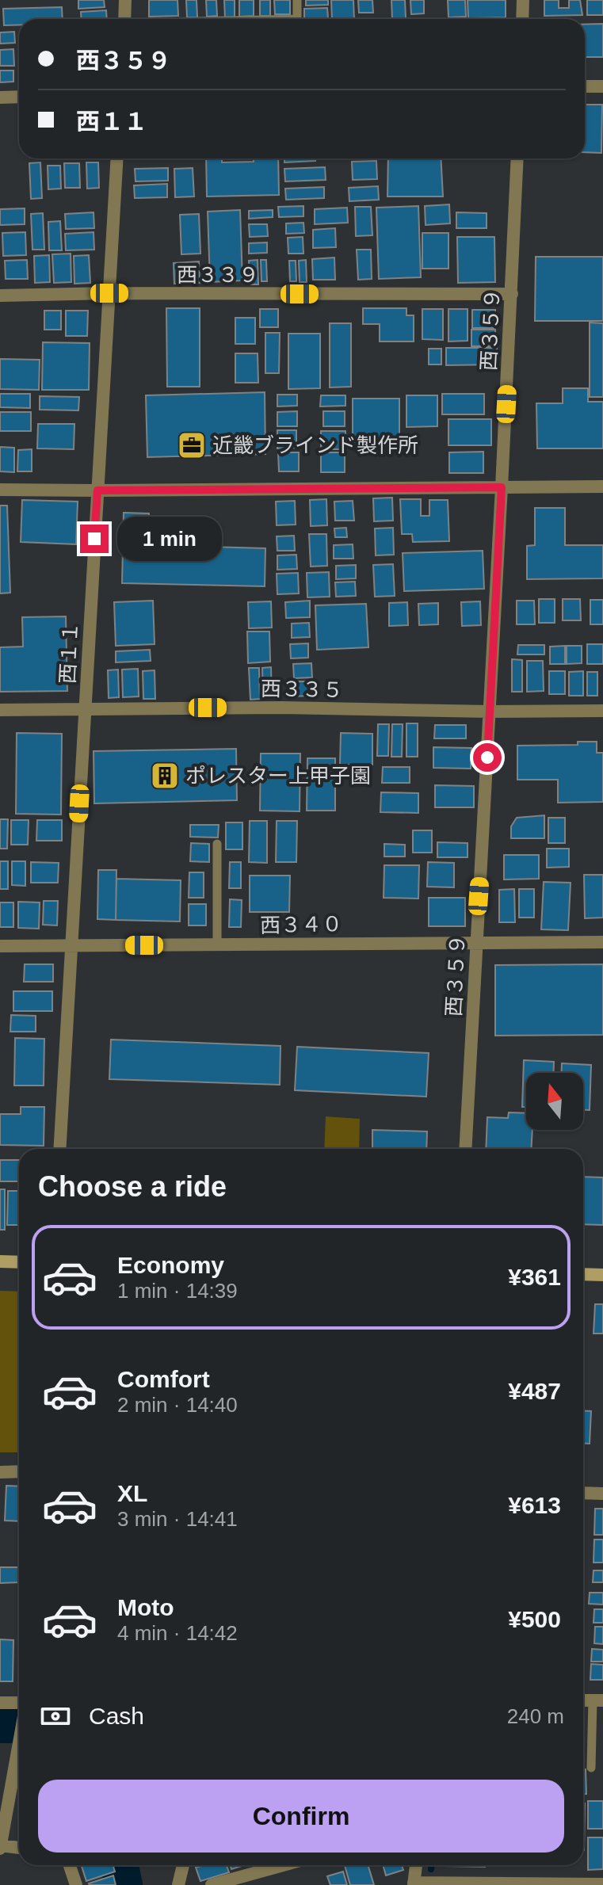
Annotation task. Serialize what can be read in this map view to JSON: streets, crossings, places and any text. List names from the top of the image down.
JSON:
{
  "streets": {
    "street": [
      "西３３９",
      "西３５９",
      "西１１",
      "西３３５",
      "西３４０"
    ]
  },
  "crossings": [
    ["西３３９", "西３５９"],
    ["西３３９", "西１１"],
    ["西３５９", "西３３５"],
    ["西３５９", "西３４０"],
    ["西１１", "西３３５"],
    ["西１１", "西３４０"]
  ],
  "places": {
    "office": ["近畿ブラインド製作所"],
    "building": ["ポレスター上甲子園"]
  },
  "north": "top",
  "page": {
    "banner": ["西３５９", "西１１"],
    "bubble": "1 min",
    "heading": "Choose a ride",
    "list": [
      {
        "name": "Economy",
        "note": "1 min · 14:39",
        "value": "¥361"
      },
      {
        "name": "Comfort",
        "note": "2 min · 14:40",
        "value": "¥487"
      },
      {
        "name": "XL",
        "note": "3 min · 14:41",
        "value": "¥613"
      },
      {
        "name": "Moto",
        "note": "4 min · 14:42",
        "value": "¥500"
      }
    ],
    "pay": ["Cash", "240 m"],
    "buttons": "Confirm"
  }
}
